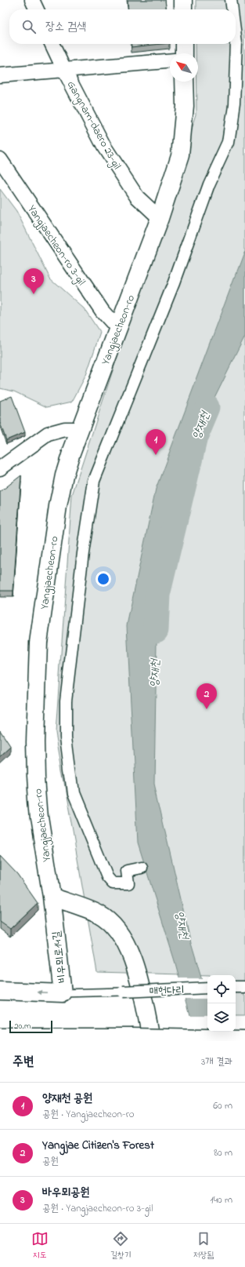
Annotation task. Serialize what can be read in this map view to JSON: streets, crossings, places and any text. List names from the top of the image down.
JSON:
{
  "streets": {
    "main road": ["Yangjaecheon-ro", "비우뫼로14길"],
    "street": ["Gangnam-daero 23-gil", "Yangjaecheon-ro 3-gil", "매헌다리"]
  },
  "crossings": [
    ["Gangnam-daero 23-gil", "Yangjaecheon-ro"],
    ["Yangjaecheon-ro 3-gil", "Yangjaecheon-ro"],
    ["Yangjaecheon-ro", "비우뫼로14길"]
  ],
  "water": ["양재천"],
  "scale_bar": "20 m",
  "north": "top left",
  "page": {
    "search": "장소 검색",
    "pins": ["3", "1", "2"],
    "scale": "20 m",
    "heading": ["주변", "3개 결과"],
    "list": [
      {
        "mark": "1",
        "name": "양재천 공원",
        "note": "공원 · Yangjaecheon-ro",
        "value": "60 m"
      },
      {
        "mark": "2",
        "name": "Yangjae Citizen's Forest",
        "note": "공원",
        "value": "80 m"
      },
      {
        "mark": "3",
        "name": "바우뫼공원",
        "note": "공원 · Yangjaecheon-ro 3-gil",
        "value": "140 m"
      }
    ],
    "nav": ["지도", "길찾기", "저장됨"]
  }
}
